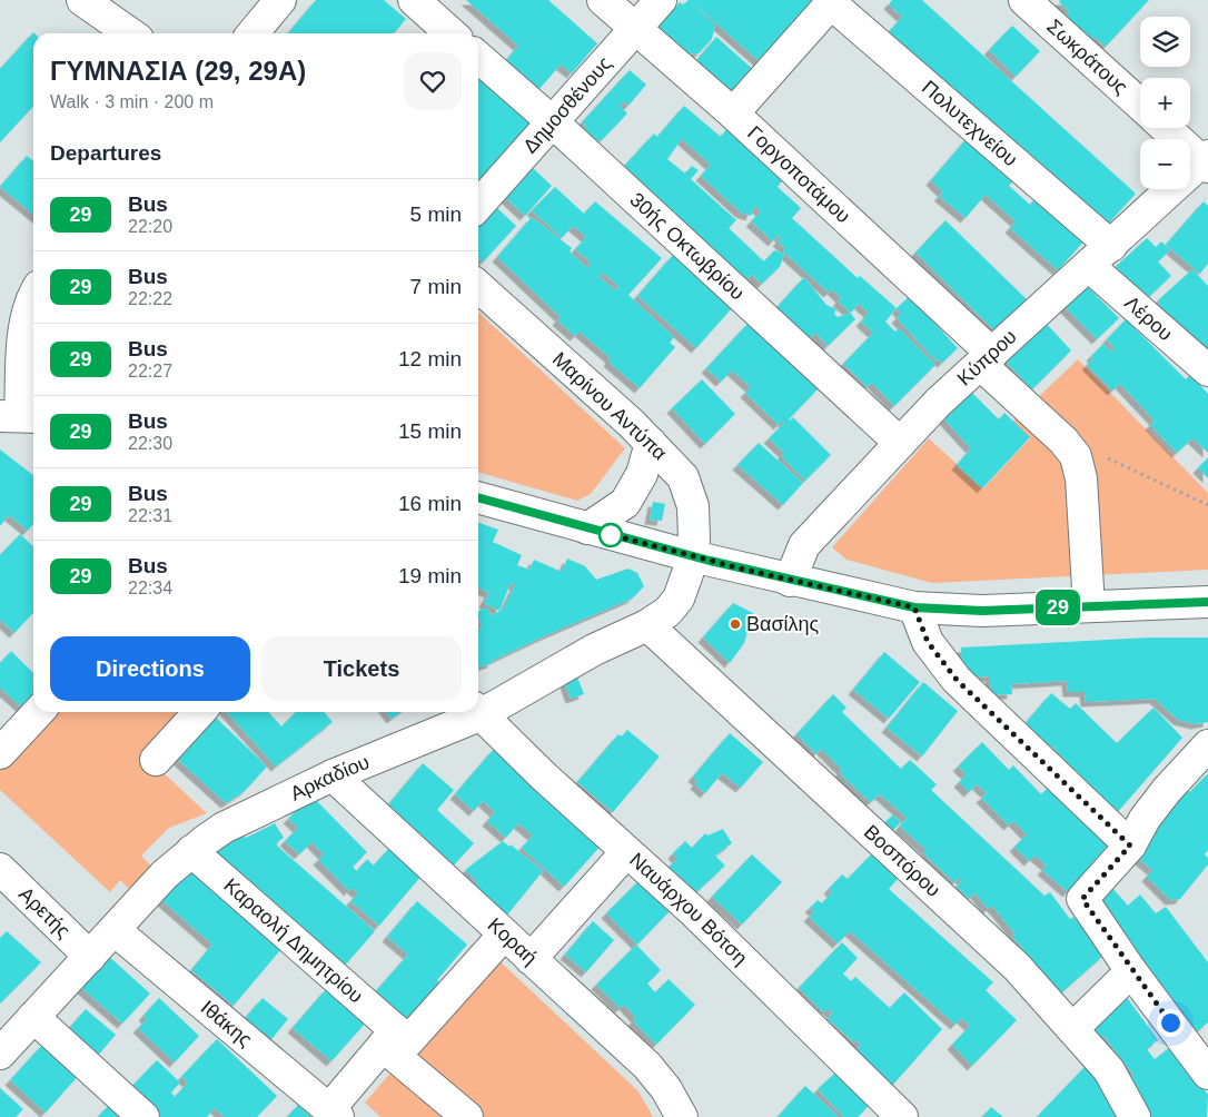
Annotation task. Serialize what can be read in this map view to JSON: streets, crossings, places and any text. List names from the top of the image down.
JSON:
{
  "streets": {
    "street": [
      "Σωκράτους",
      "Δημοσθένους",
      "Πολυτεχνείου",
      "Γοργοποτάμου",
      "30ής Οκτωβρίου",
      "Λέρου",
      "Κύπρου",
      "Μαρίνου Αντύπα",
      "Αρκαδίου",
      "Βοσπόρου",
      "Ναυάρχου Βότση",
      "Αρετής",
      "Καραολή Δημητρίου",
      "Κοραή",
      "Ιθάκης"
    ]
  },
  "crossings": [
    ["Δημοσθένους", "Γοργοποτάμου"],
    ["Δημοσθένους", "30ής Οκτωβρίου"],
    ["Πολυτεχνείου", "Κύπρου"],
    ["Γοργοποτάμου", "Κύπρου"],
    ["30ής Οκτωβρίου", "Κύπρου"],
    ["Λέρου", "Κύπρου"],
    ["Μαρίνου Αντύπα", "Αρκαδίου"],
    ["Αρκαδίου", "Βοσπόρου"],
    ["Αρκαδίου", "Αρετής"],
    ["Αρκαδίου", "Καραολή Δημητρίου"],
    ["Αρκαδίου", "Κοραή"],
    ["Αρκαδίου", "Ιθάκης"]
  ],
  "places": ["Βασίλης"],
  "lines": ["bus line 29"],
  "page": {
    "on_map": "29",
    "map_buttons": ["+", "−"],
    "heading": [
      ["ΓΥΜΝΑΣΙΑ (29, 29Α)", "Walk · 3 min · 200 m"],
      "Departures"
    ],
    "list": [
      {
        "mark": "29",
        "name": "Bus",
        "note": "22:20",
        "value": "5 min"
      },
      {
        "mark": "29",
        "name": "Bus",
        "note": "22:22",
        "value": "7 min"
      },
      {
        "mark": "29",
        "name": "Bus",
        "note": "22:27",
        "value": "12 min"
      },
      {
        "mark": "29",
        "name": "Bus",
        "note": "22:30",
        "value": "15 min"
      },
      {
        "mark": "29",
        "name": "Bus",
        "note": "22:31",
        "value": "16 min"
      },
      {
        "mark": "29",
        "name": "Bus",
        "note": "22:34",
        "value": "19 min"
      }
    ],
    "buttons": ["Directions", "Tickets"]
  }
}
